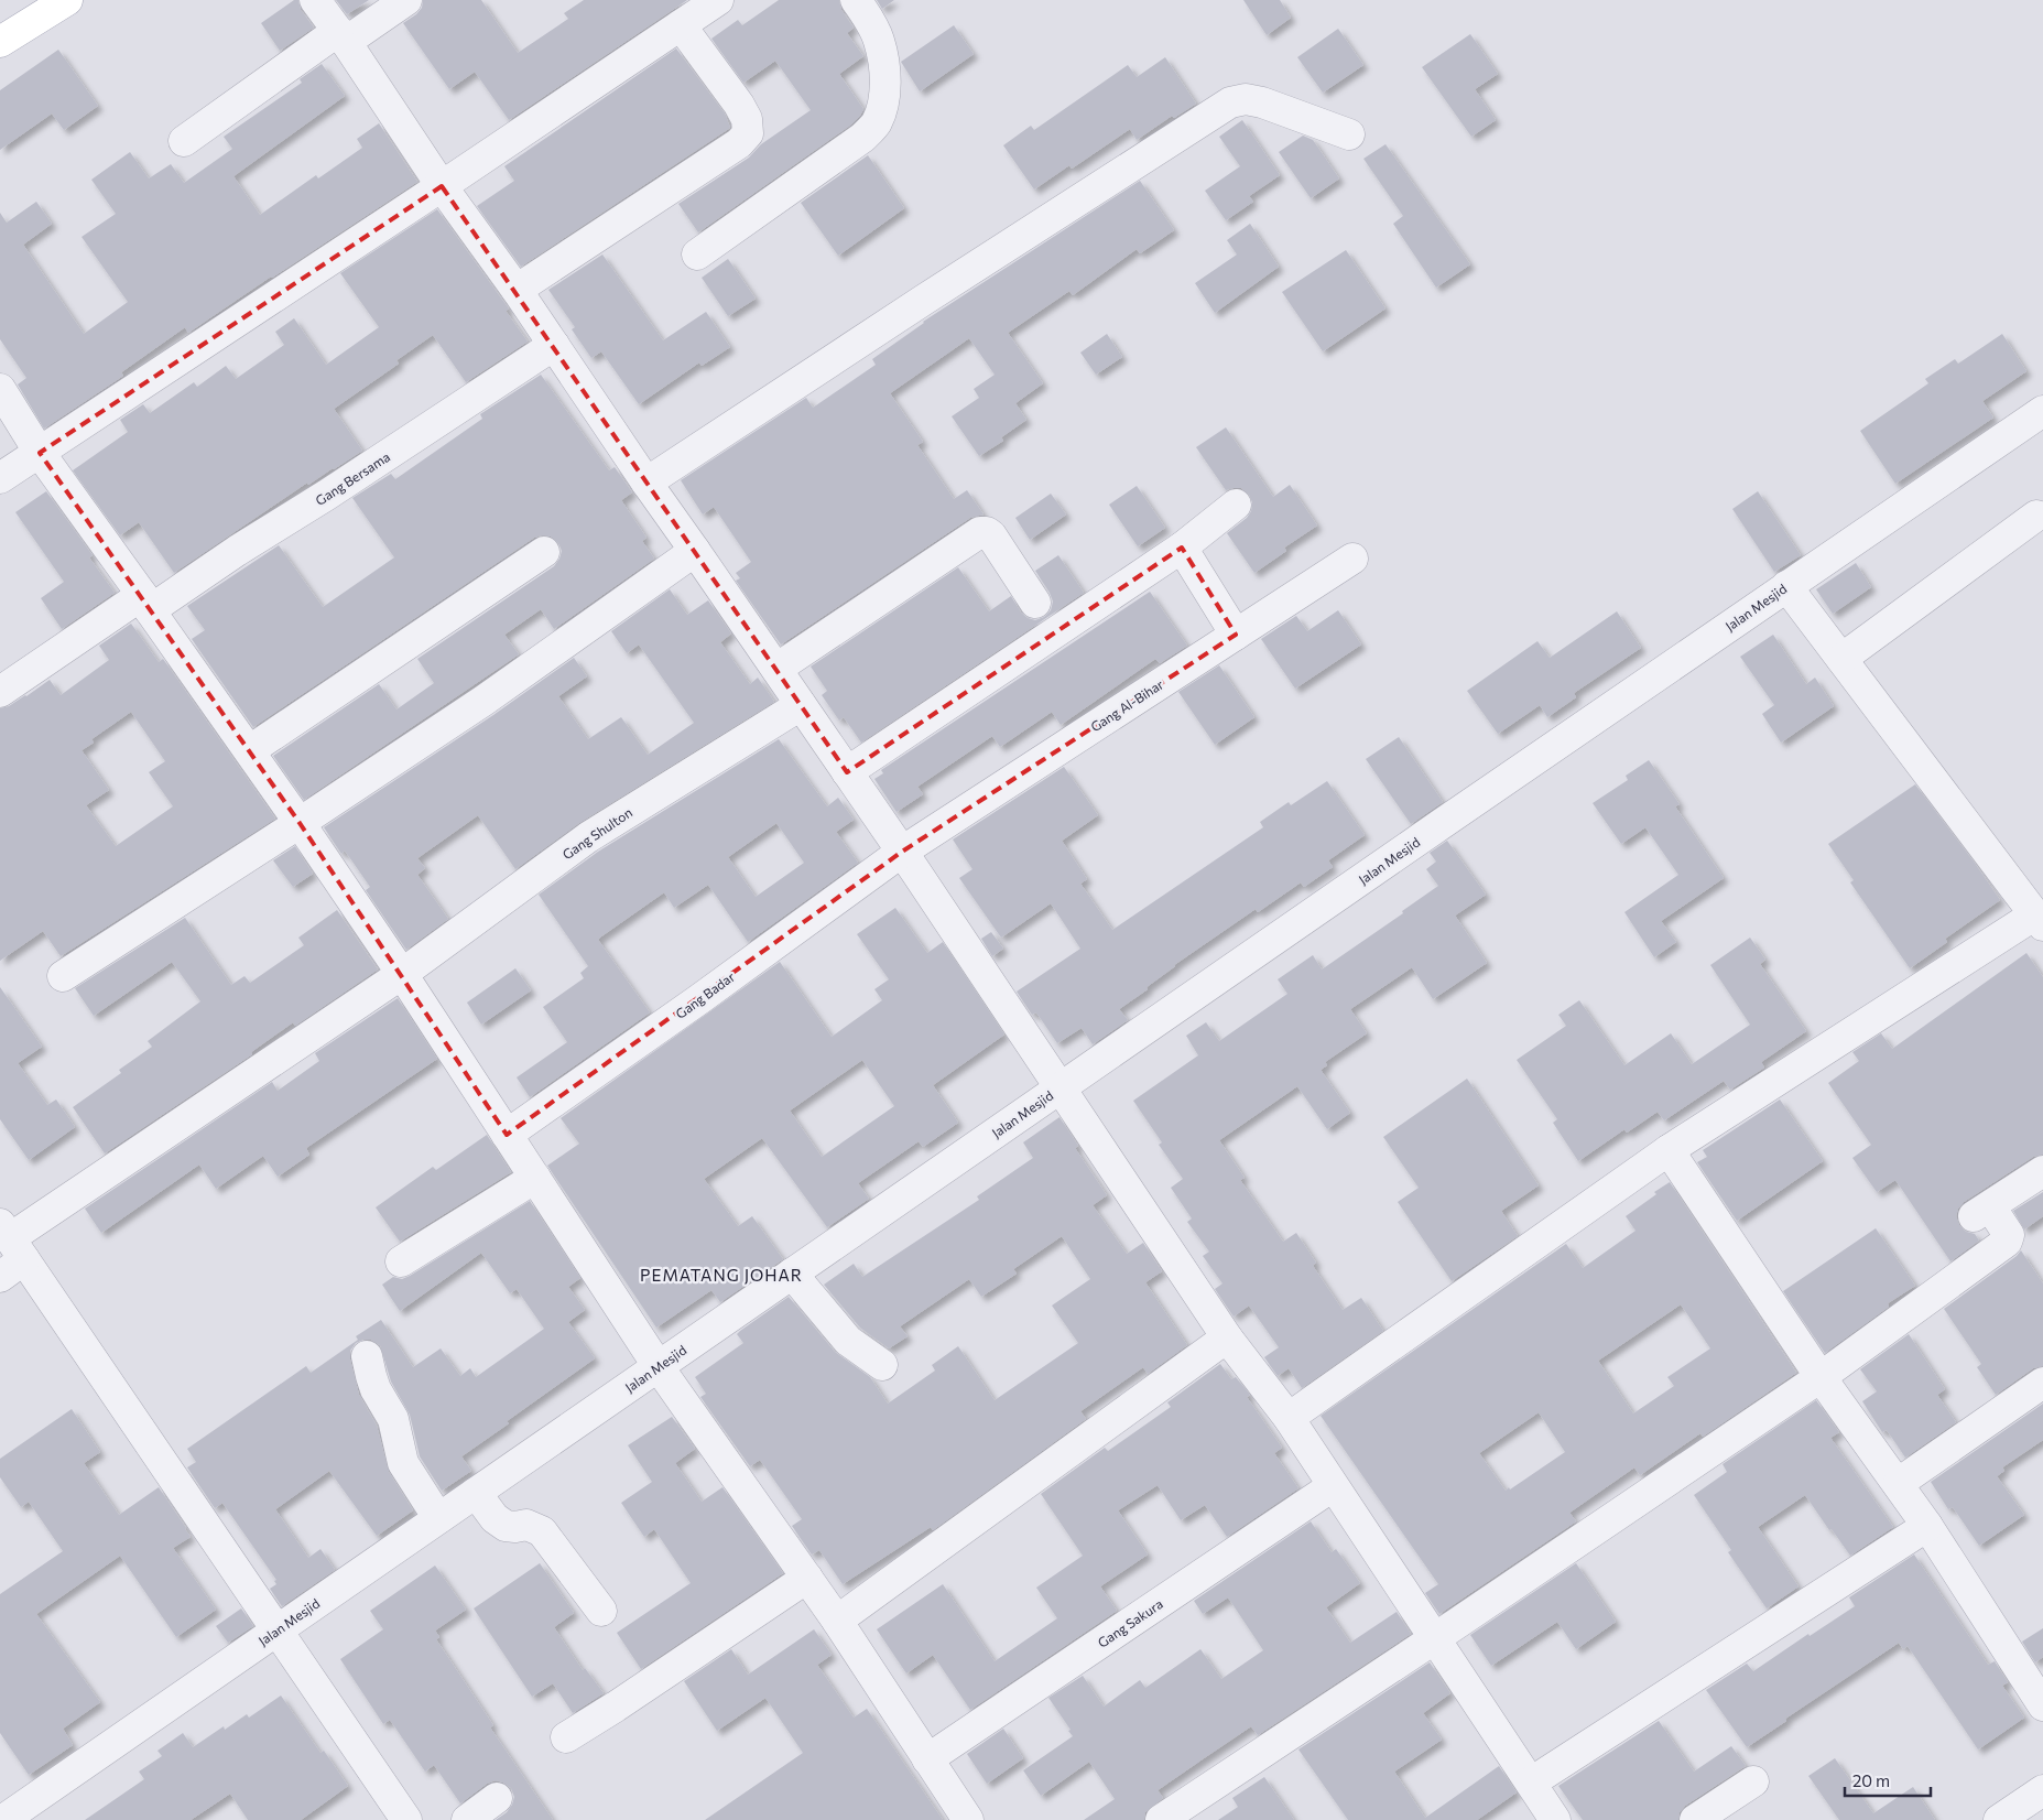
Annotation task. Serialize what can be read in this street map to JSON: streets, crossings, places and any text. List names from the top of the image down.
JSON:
{
  "streets": {
    "street": [
      "Gang Bersama",
      "Jalan Mesjid",
      "Gang Al-Bihar",
      "Gang Shulton",
      "Gang Badar",
      "Gang Sakura"
    ]
  },
  "crossings": [
    ["Gang Al-Bihar", "Gang Badar"]
  ],
  "districts": ["PEMATANG JOHAR"],
  "scale_bar": "20 m"
}
